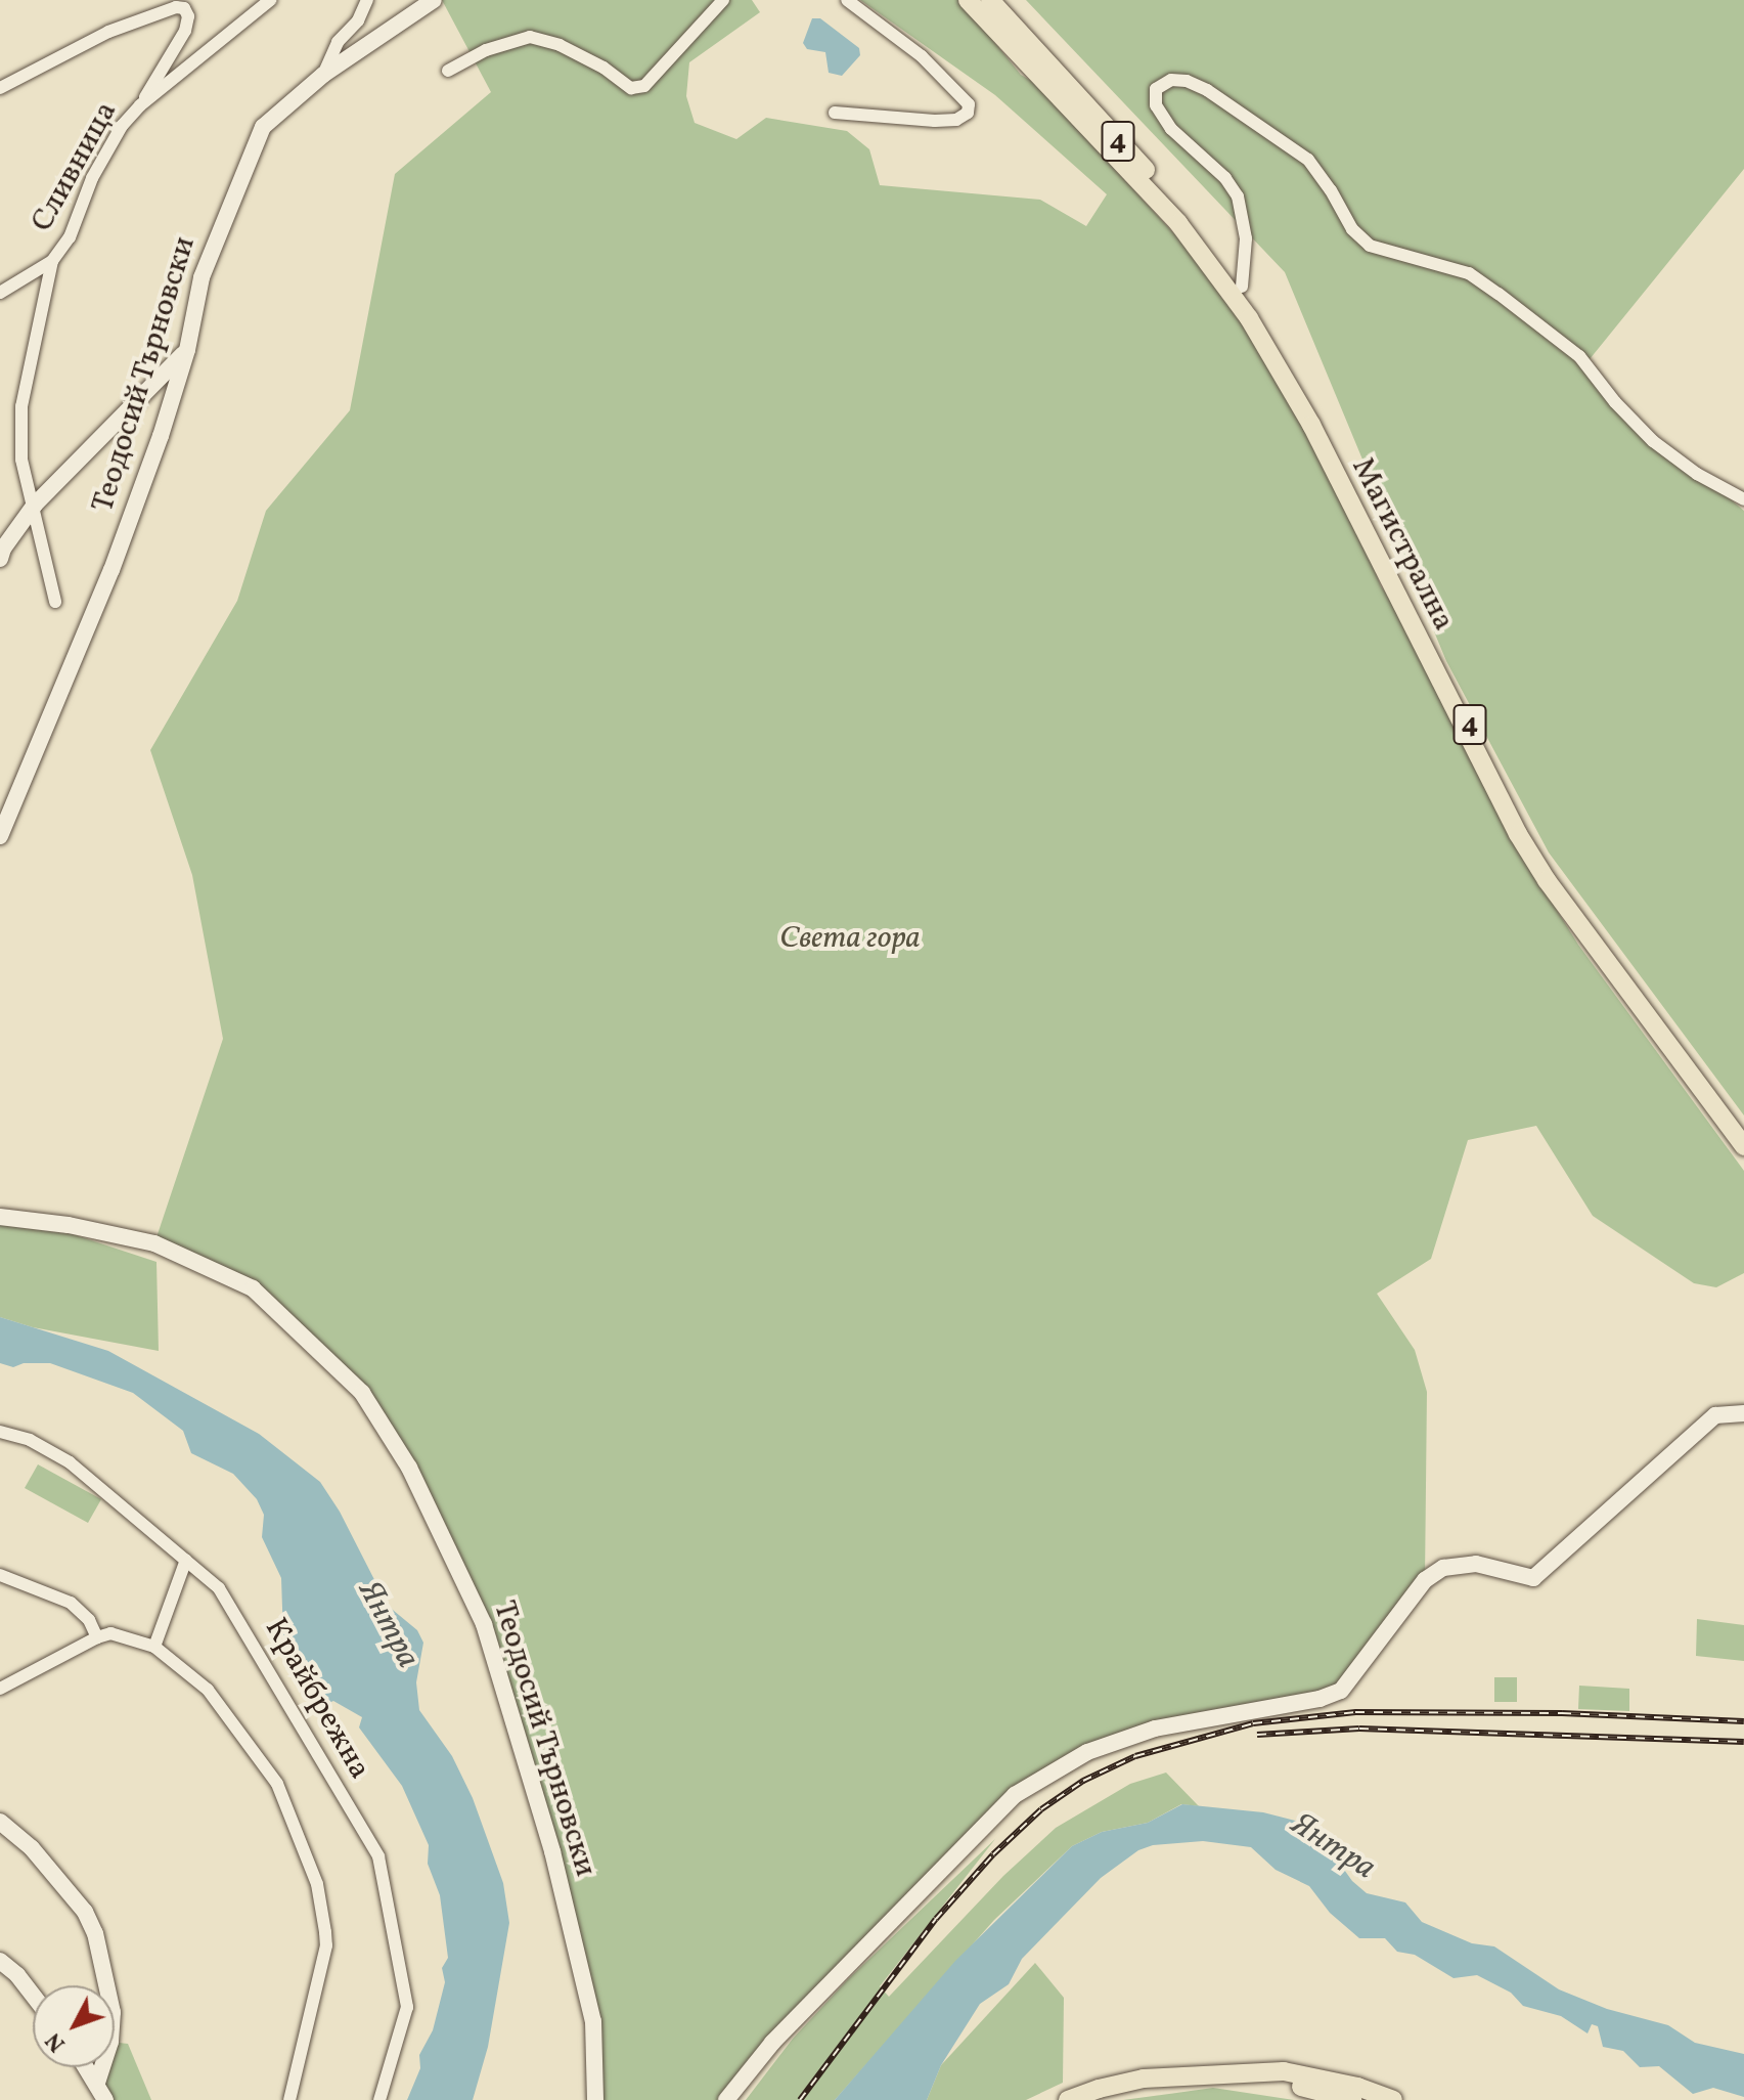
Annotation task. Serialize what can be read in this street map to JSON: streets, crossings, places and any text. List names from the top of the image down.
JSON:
{
  "streets": {
    "main road": ["4", "Магистрална"],
    "street": ["Сливница", "Теодосий Търновски", "Крайбрежна"]
  },
  "water": ["Янтра"],
  "parks": ["Света гора"],
  "north": "bottom left"
}
